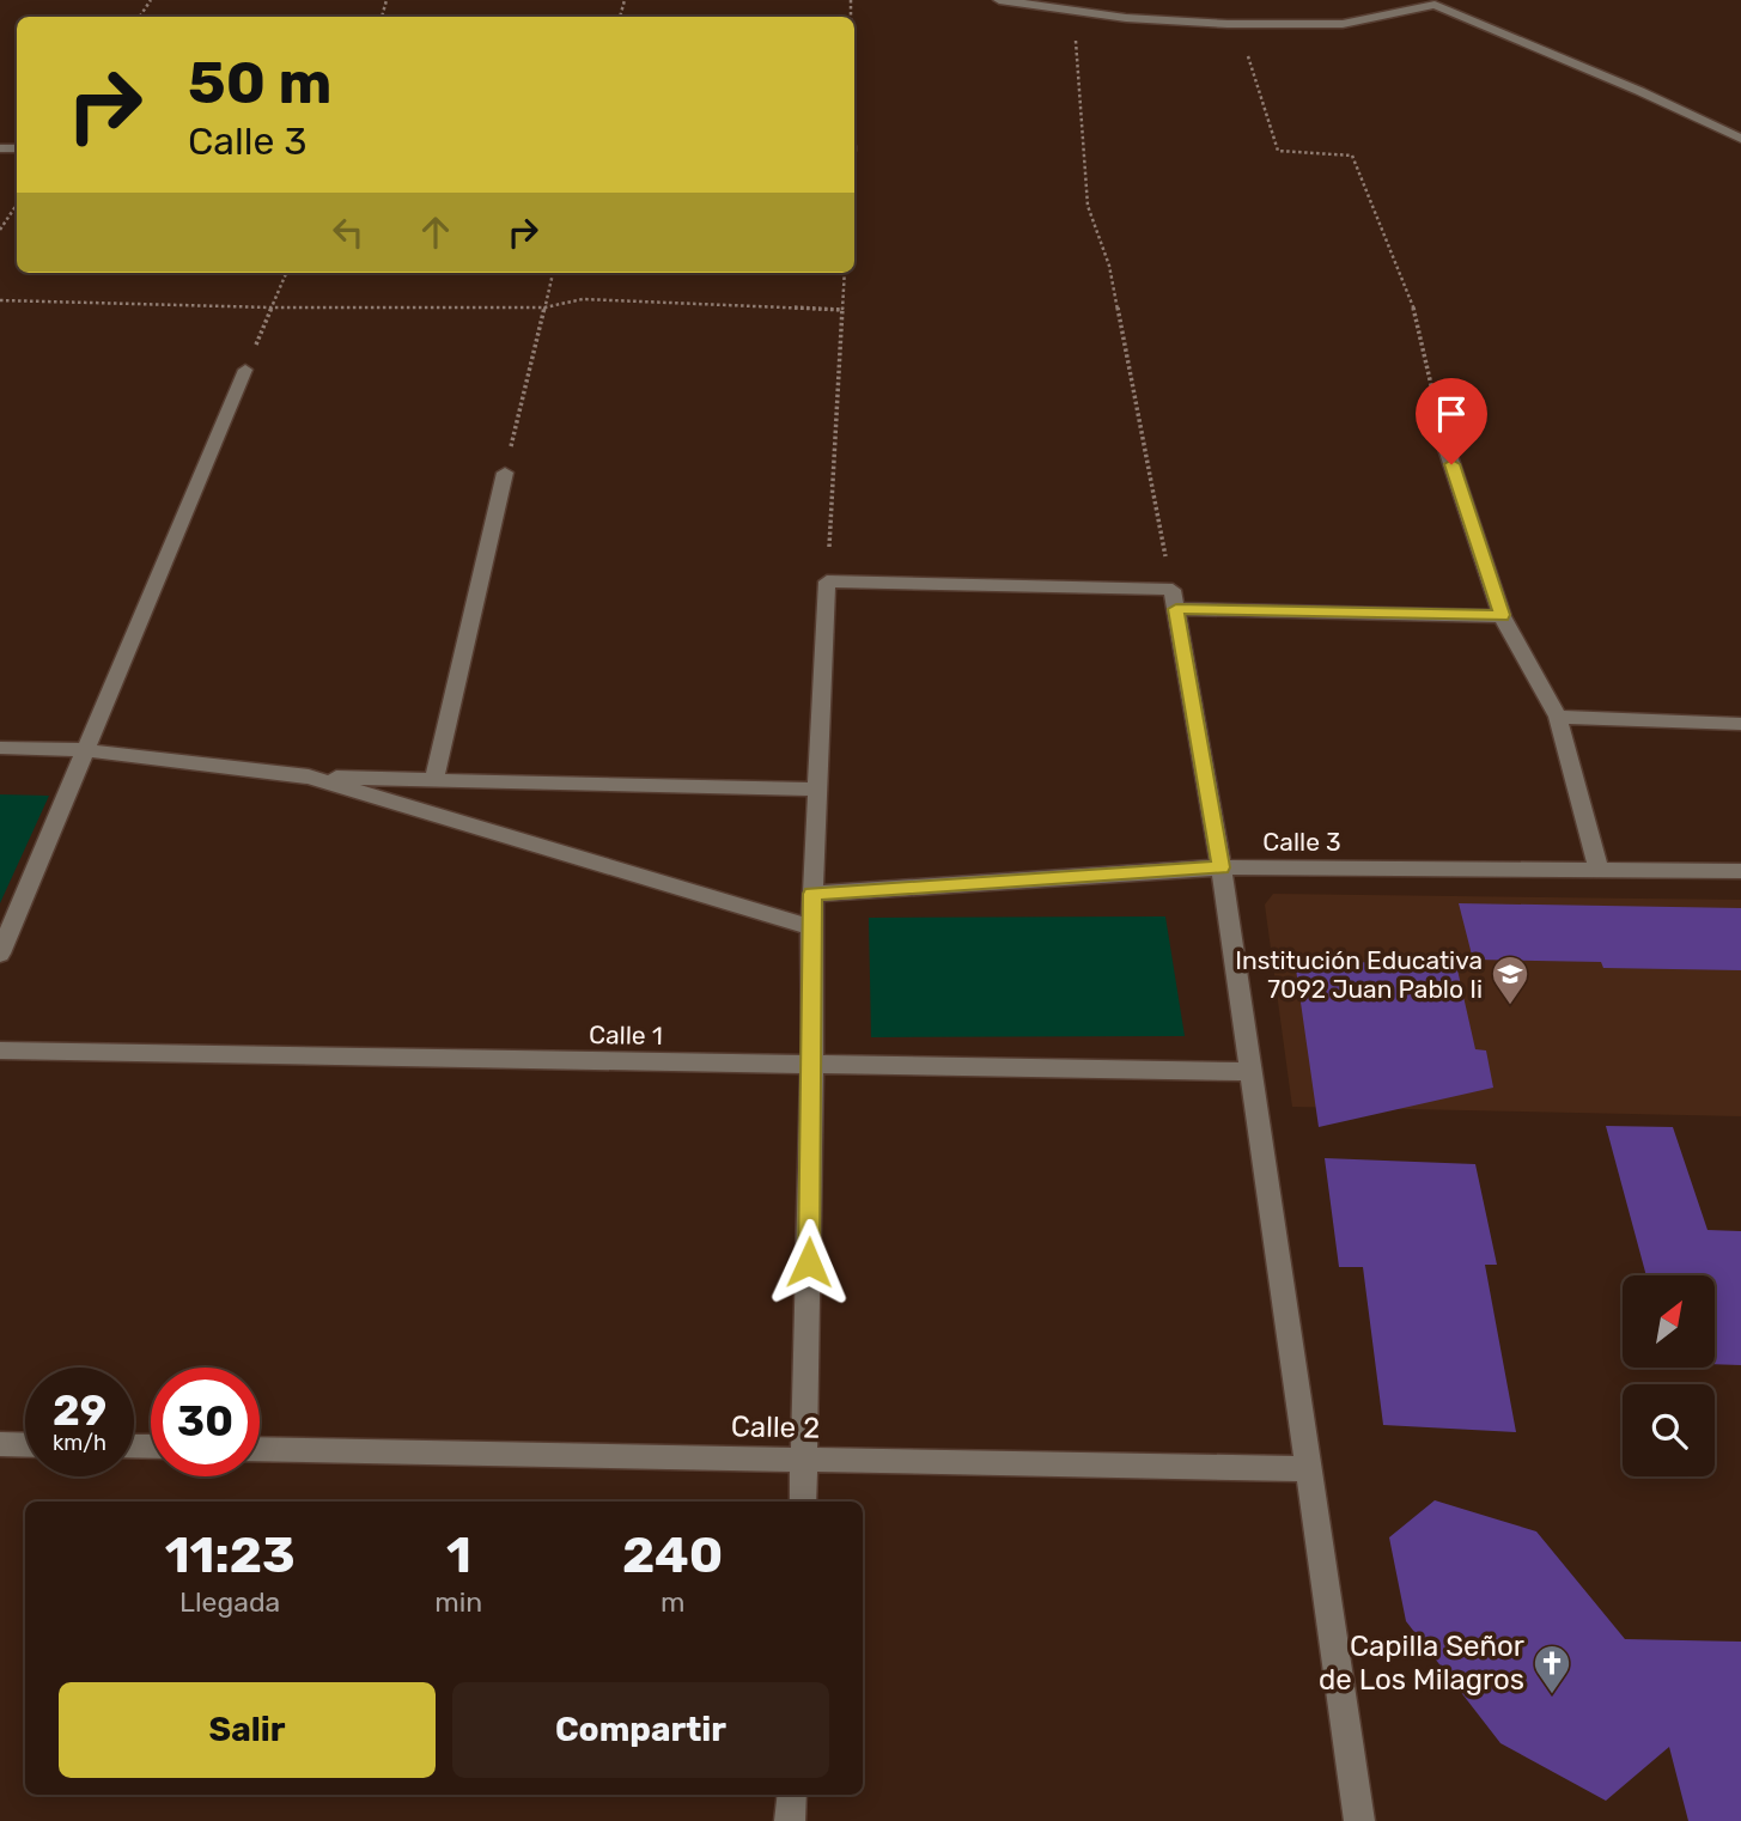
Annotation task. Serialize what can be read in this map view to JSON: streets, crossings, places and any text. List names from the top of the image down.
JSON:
{
  "streets": {
    "street": ["Calle 3", "Calle 1", "Calle 2"]
  },
  "places": {
    "school or university": ["Institución Educativa 7092 Juan Pablo Ii"],
    "church": ["Capilla Señor de Los Milagros"]
  },
  "north": "top right",
  "page": {
    "turn": ["50 m", "Calle 3"],
    "speed": "29 km/h",
    "limit": "30",
    "eta": [
      "11:23",
      "Llegada",
      "1",
      "min",
      "240",
      "m"
    ],
    "buttons": ["Salir", "Compartir"]
  }
}
